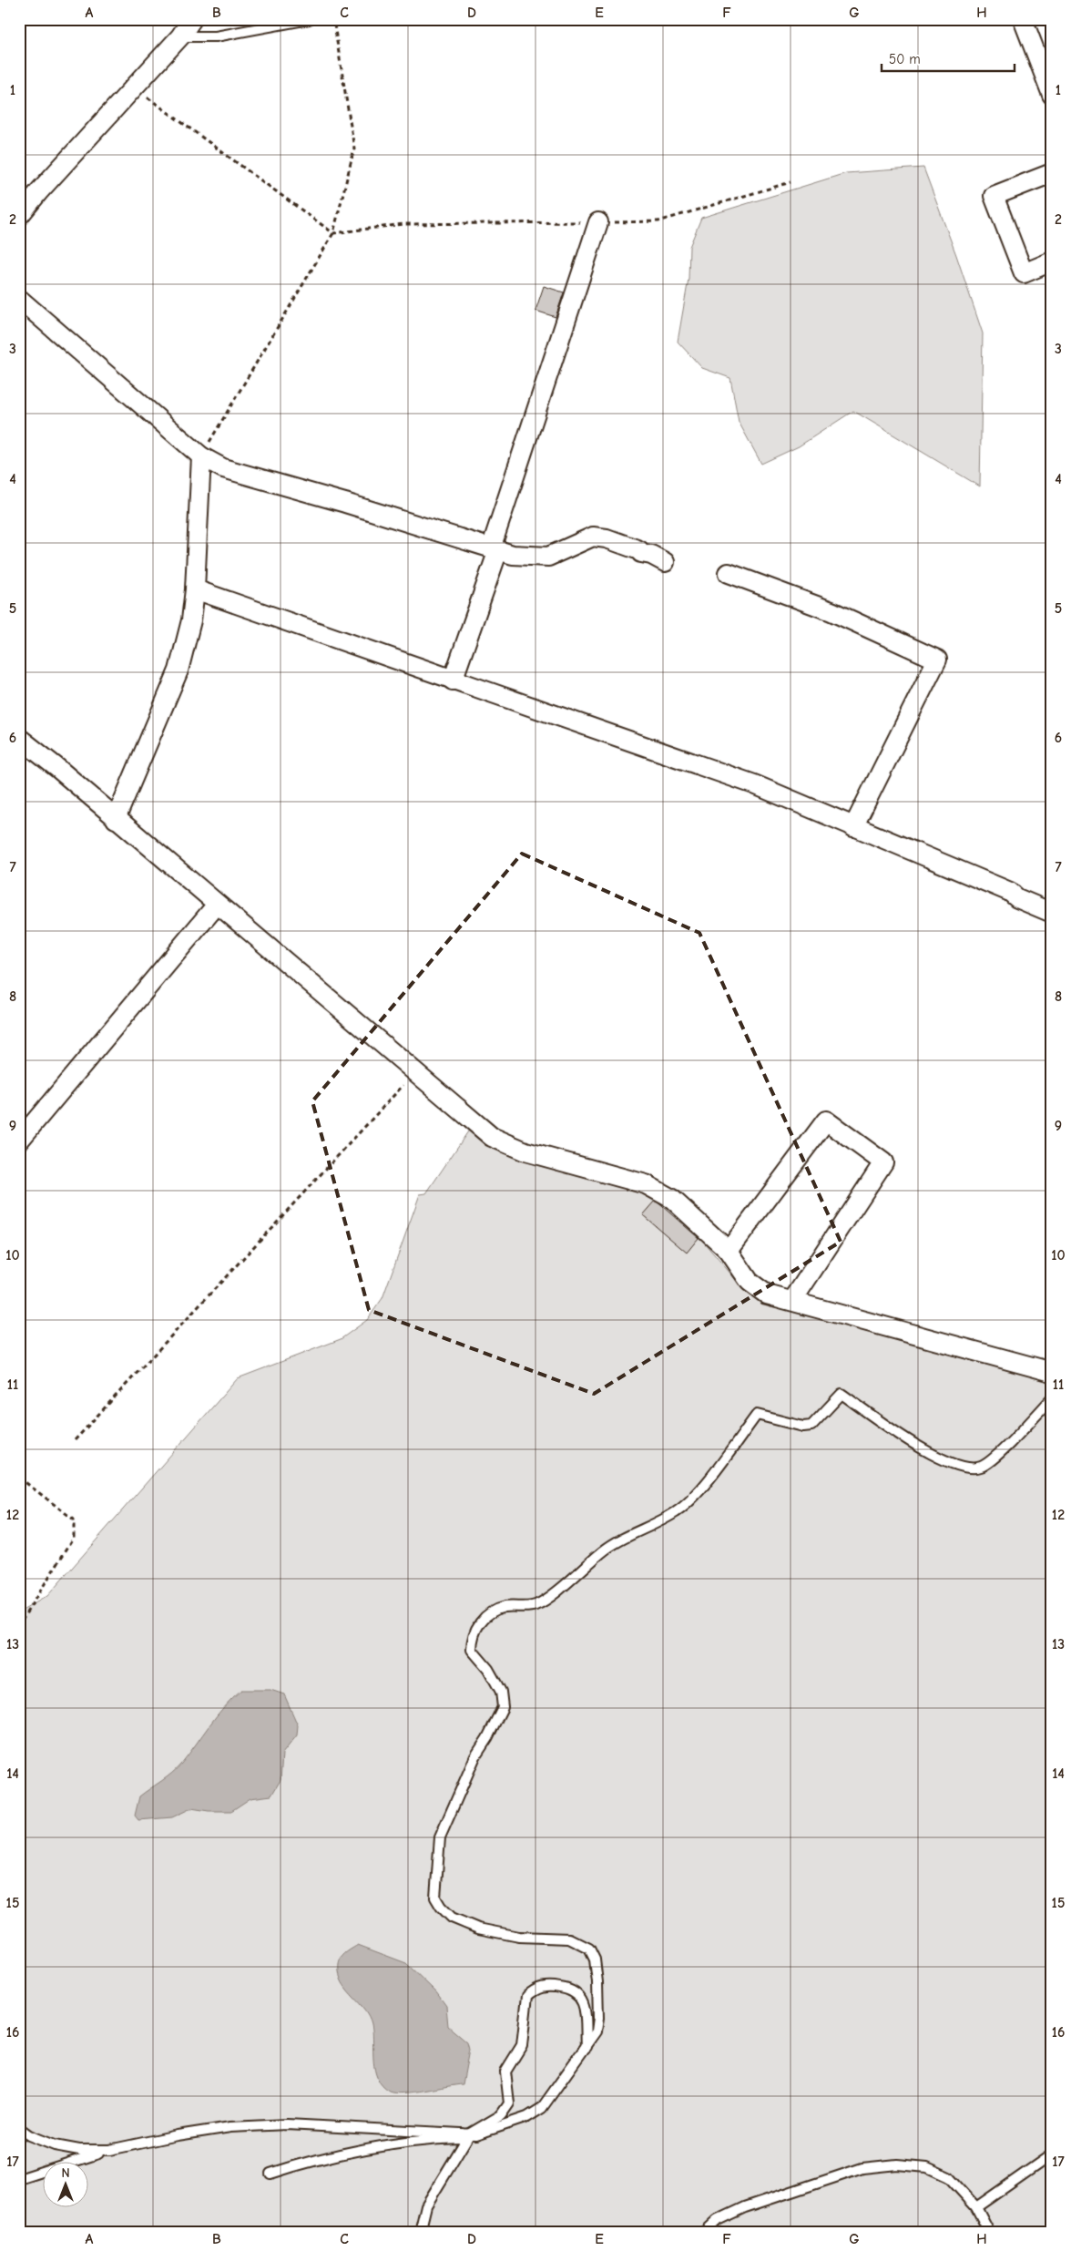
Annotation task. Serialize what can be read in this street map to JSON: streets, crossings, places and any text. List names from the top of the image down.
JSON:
{
  "scale_bar": "50 m",
  "north": "top",
  "grid": {
    "columns": [
      "A",
      "B",
      "C",
      "D",
      "E",
      "F",
      "G",
      "H"
    ],
    "rows": [
      "1",
      "2",
      "3",
      "4",
      "5",
      "6",
      "7",
      "8",
      "9",
      "10",
      "11",
      "12",
      "13",
      "14",
      "15",
      "16",
      "17"
    ]
  }
}
